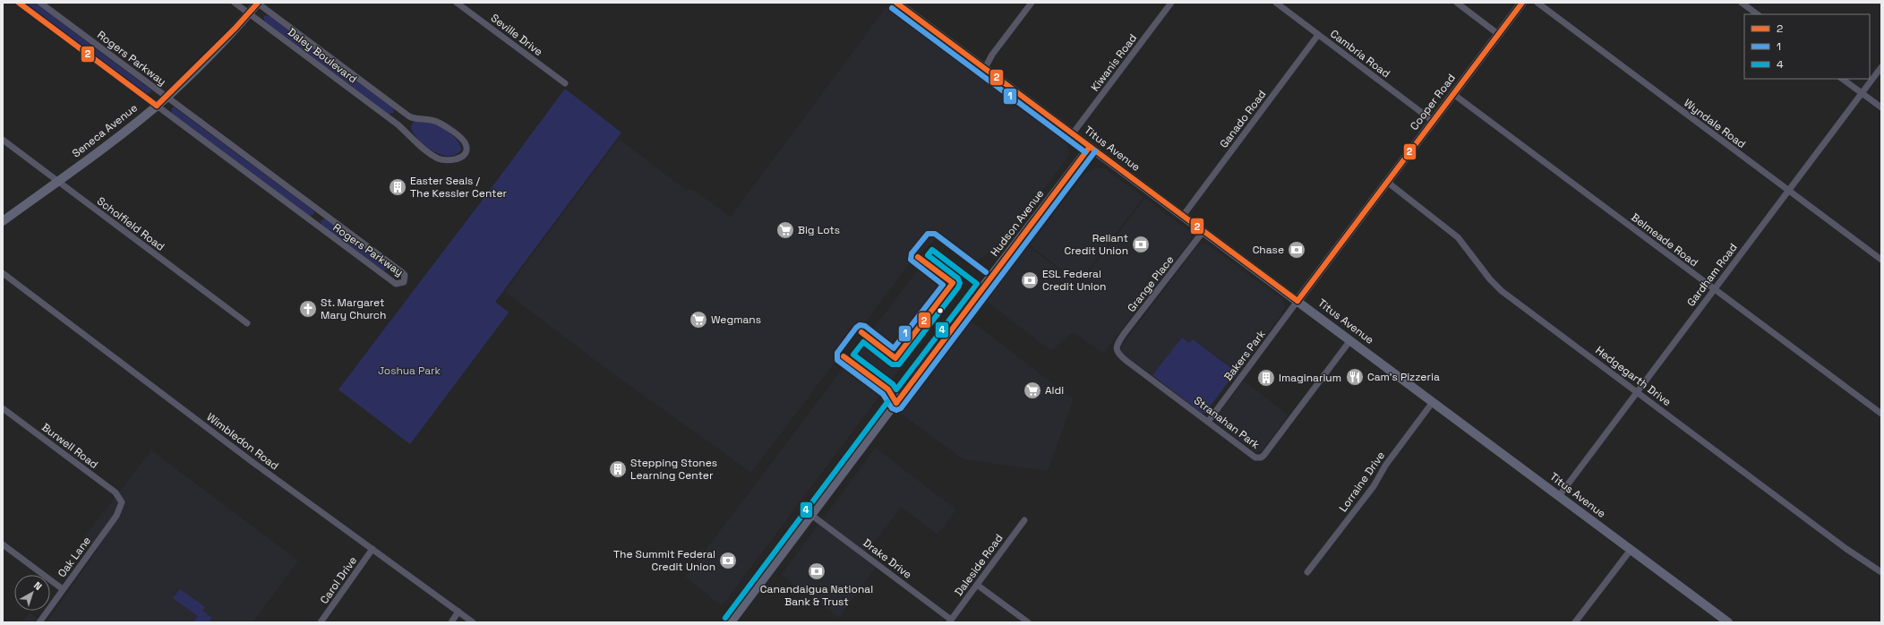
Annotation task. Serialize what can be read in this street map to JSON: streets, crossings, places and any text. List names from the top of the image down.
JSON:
{
  "streets": {
    "main road": [
      "Cooper Road",
      "Seneca Avenue",
      "Titus Avenue",
      "Hudson Avenue"
    ],
    "street": [
      "Seville Drive",
      "Cambria Road",
      "Daley Boulevard",
      "Rogers Parkway",
      "Kiwanis Road",
      "Ganado Road",
      "Wyndale Road",
      "Scholfield Road",
      "Belmeade Road",
      "Gardham Road",
      "Grange Place",
      "Bakers Park",
      "Hedgegarth Drive",
      "Stranahan Park",
      "Wimbledon Road",
      "Burwell Road",
      "Lorraine Drive",
      "Oak Lane",
      "Drake Drive",
      "Daleside Road",
      "Carol Drive"
    ]
  },
  "crossings": [
    ["Cambria Road", "Cooper Road"],
    ["Cambria Road", "Ganado Road"],
    ["Daley Boulevard", "Seneca Avenue"],
    ["Rogers Parkway", "Seneca Avenue"],
    ["Kiwanis Road", "Titus Avenue"],
    ["Cooper Road", "Titus Avenue"],
    ["Cooper Road", "Belmeade Road"],
    ["Cooper Road", "Bakers Park"],
    ["Cooper Road", "Hedgegarth Drive"],
    ["Ganado Road", "Titus Avenue"],
    ["Wyndale Road", "Gardham Road"],
    ["Seneca Avenue", "Scholfield Road"],
    ["Titus Avenue", "Hudson Avenue"],
    ["Titus Avenue", "Gardham Road"],
    ["Titus Avenue", "Grange Place"],
    ["Titus Avenue", "Bakers Park"],
    ["Titus Avenue", "Stranahan Park"],
    ["Titus Avenue", "Lorraine Drive"],
    ["Hudson Avenue", "Drake Drive"],
    ["Belmeade Road", "Gardham Road"],
    ["Gardham Road", "Hedgegarth Drive"],
    ["Grange Place", "Stranahan Park"],
    ["Bakers Park", "Stranahan Park"],
    ["Wimbledon Road", "Carol Drive"],
    ["Burwell Road", "Oak Lane"],
    ["Drake Drive", "Daleside Road"]
  ],
  "parks": ["Joshua Park"],
  "places": {
    "building": ["Easter Seals / The Kessler Center", "Imaginarium", "Stepping Stones Learning Center"],
    "supermarket": ["Big Lots", "Wegmans", "Aldi"],
    "bank": [
      "Reliant Credit Union",
      "Chase",
      "ESL Federal Credit Union",
      "The Summit Federal Credit Union",
      "Canandaigua National Bank & Trust"
    ],
    "church": ["St. Margaret Mary Church"],
    "restaurant": ["Cam's Pizzeria"]
  },
  "lines": ["transit line 2", "transit line 1", "transit line 4"],
  "legend": ["2", "1", "4"],
  "north": "top right"
}
